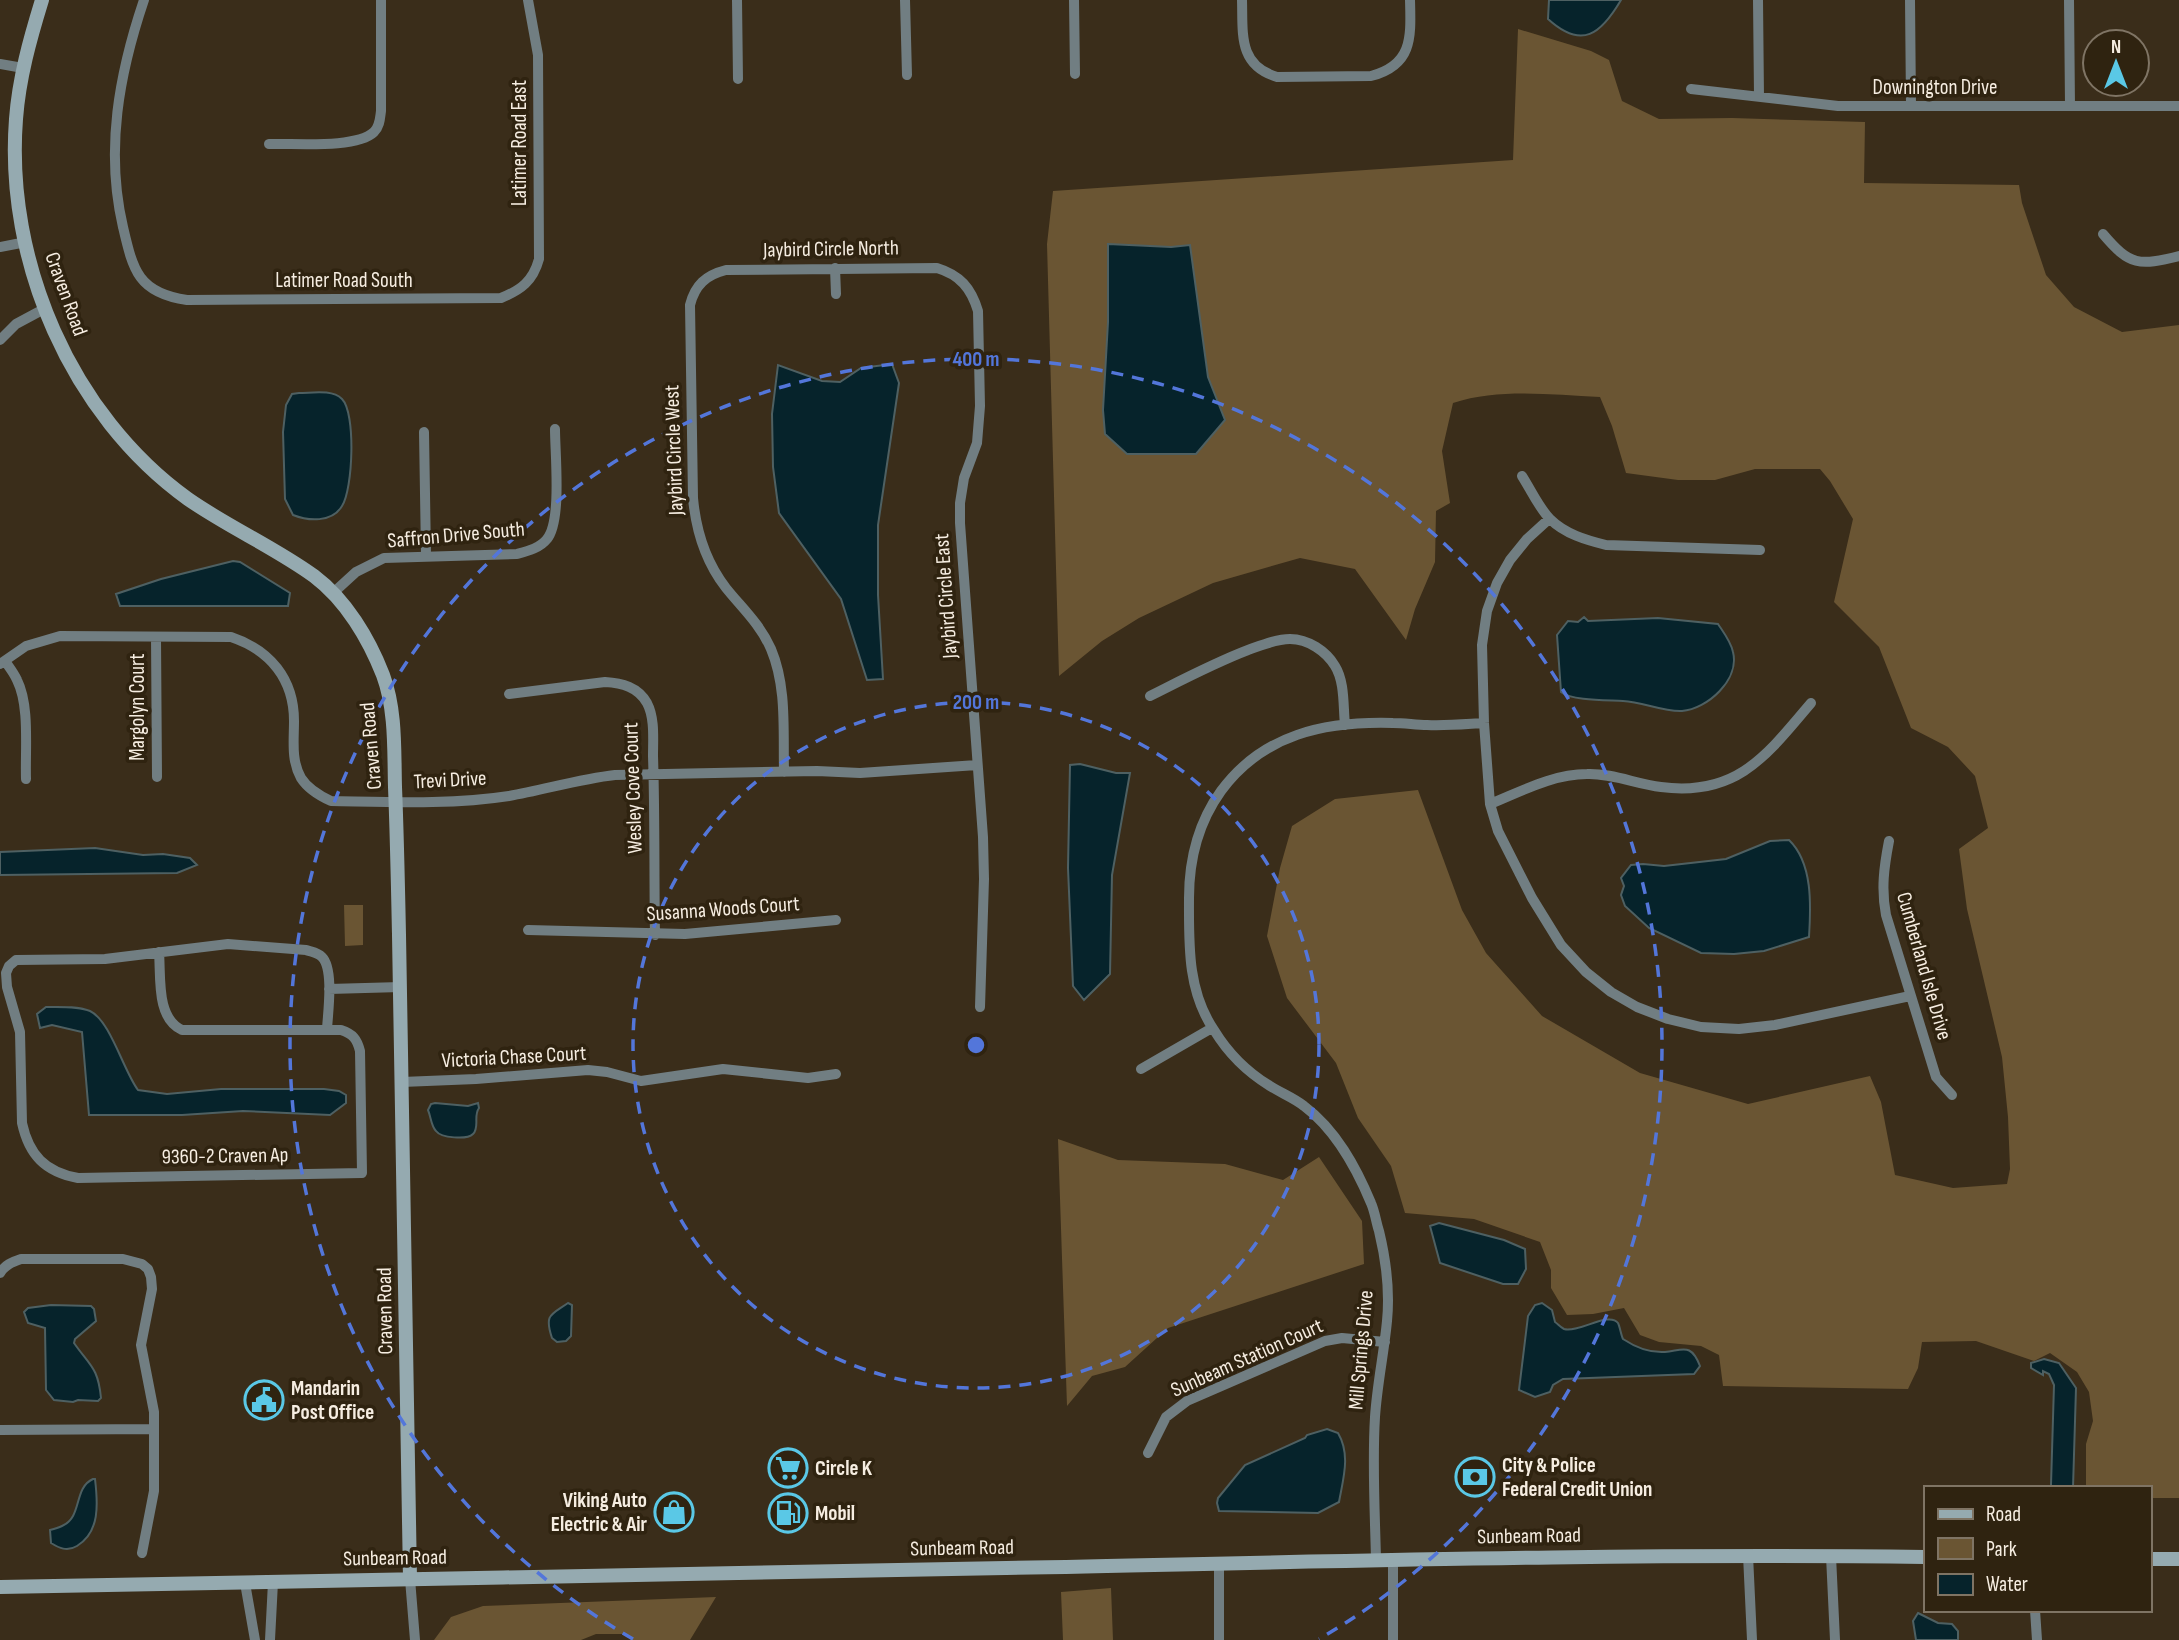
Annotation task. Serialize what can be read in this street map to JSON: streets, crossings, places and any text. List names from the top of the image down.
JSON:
{
  "streets": {
    "street": [
      "Downington Drive",
      "Latimer Road East",
      "Jaybird Circle North",
      "Latimer Road South",
      "Craven Road",
      "Jaybird Circle West",
      "Saffron Drive South",
      "Jaybird Circle East",
      "Margolyn Court",
      "Trevi Drive",
      "Wesley Cove Court",
      "Susanna Woods Court",
      "Cumberland Isle Drive",
      "Victoria Chase Court",
      "9360-2 Craven Ap",
      "Mill Springs Drive",
      "Sunbeam Station Court",
      "Sunbeam Road"
    ]
  },
  "crossings": [
    ["Latimer Road East", "Latimer Road South"],
    ["Jaybird Circle North", "Jaybird Circle West"],
    ["Jaybird Circle North", "Jaybird Circle East"],
    ["Craven Road", "Saffron Drive South"],
    ["Craven Road", "Trevi Drive"],
    ["Craven Road", "Victoria Chase Court"],
    ["Craven Road", "Sunbeam Road"],
    ["Jaybird Circle West", "Trevi Drive"],
    ["Jaybird Circle East", "Trevi Drive"],
    ["Margolyn Court", "Trevi Drive"],
    ["Trevi Drive", "Wesley Cove Court"],
    ["Wesley Cove Court", "Susanna Woods Court"],
    ["Mill Springs Drive", "Sunbeam Station Court"],
    ["Mill Springs Drive", "Sunbeam Road"]
  ],
  "places": {
    "public building": ["Mandarin Post Office"],
    "supermarket": ["Circle K"],
    "bank": ["City & Police Federal Credit Union"],
    "shop": ["Viking Auto Electric & Air"],
    "fuel station": ["Mobil"]
  },
  "legend": ["Road", "Park", "Water"],
  "north": "top",
  "rings": ["400 m", "200 m"]
}
